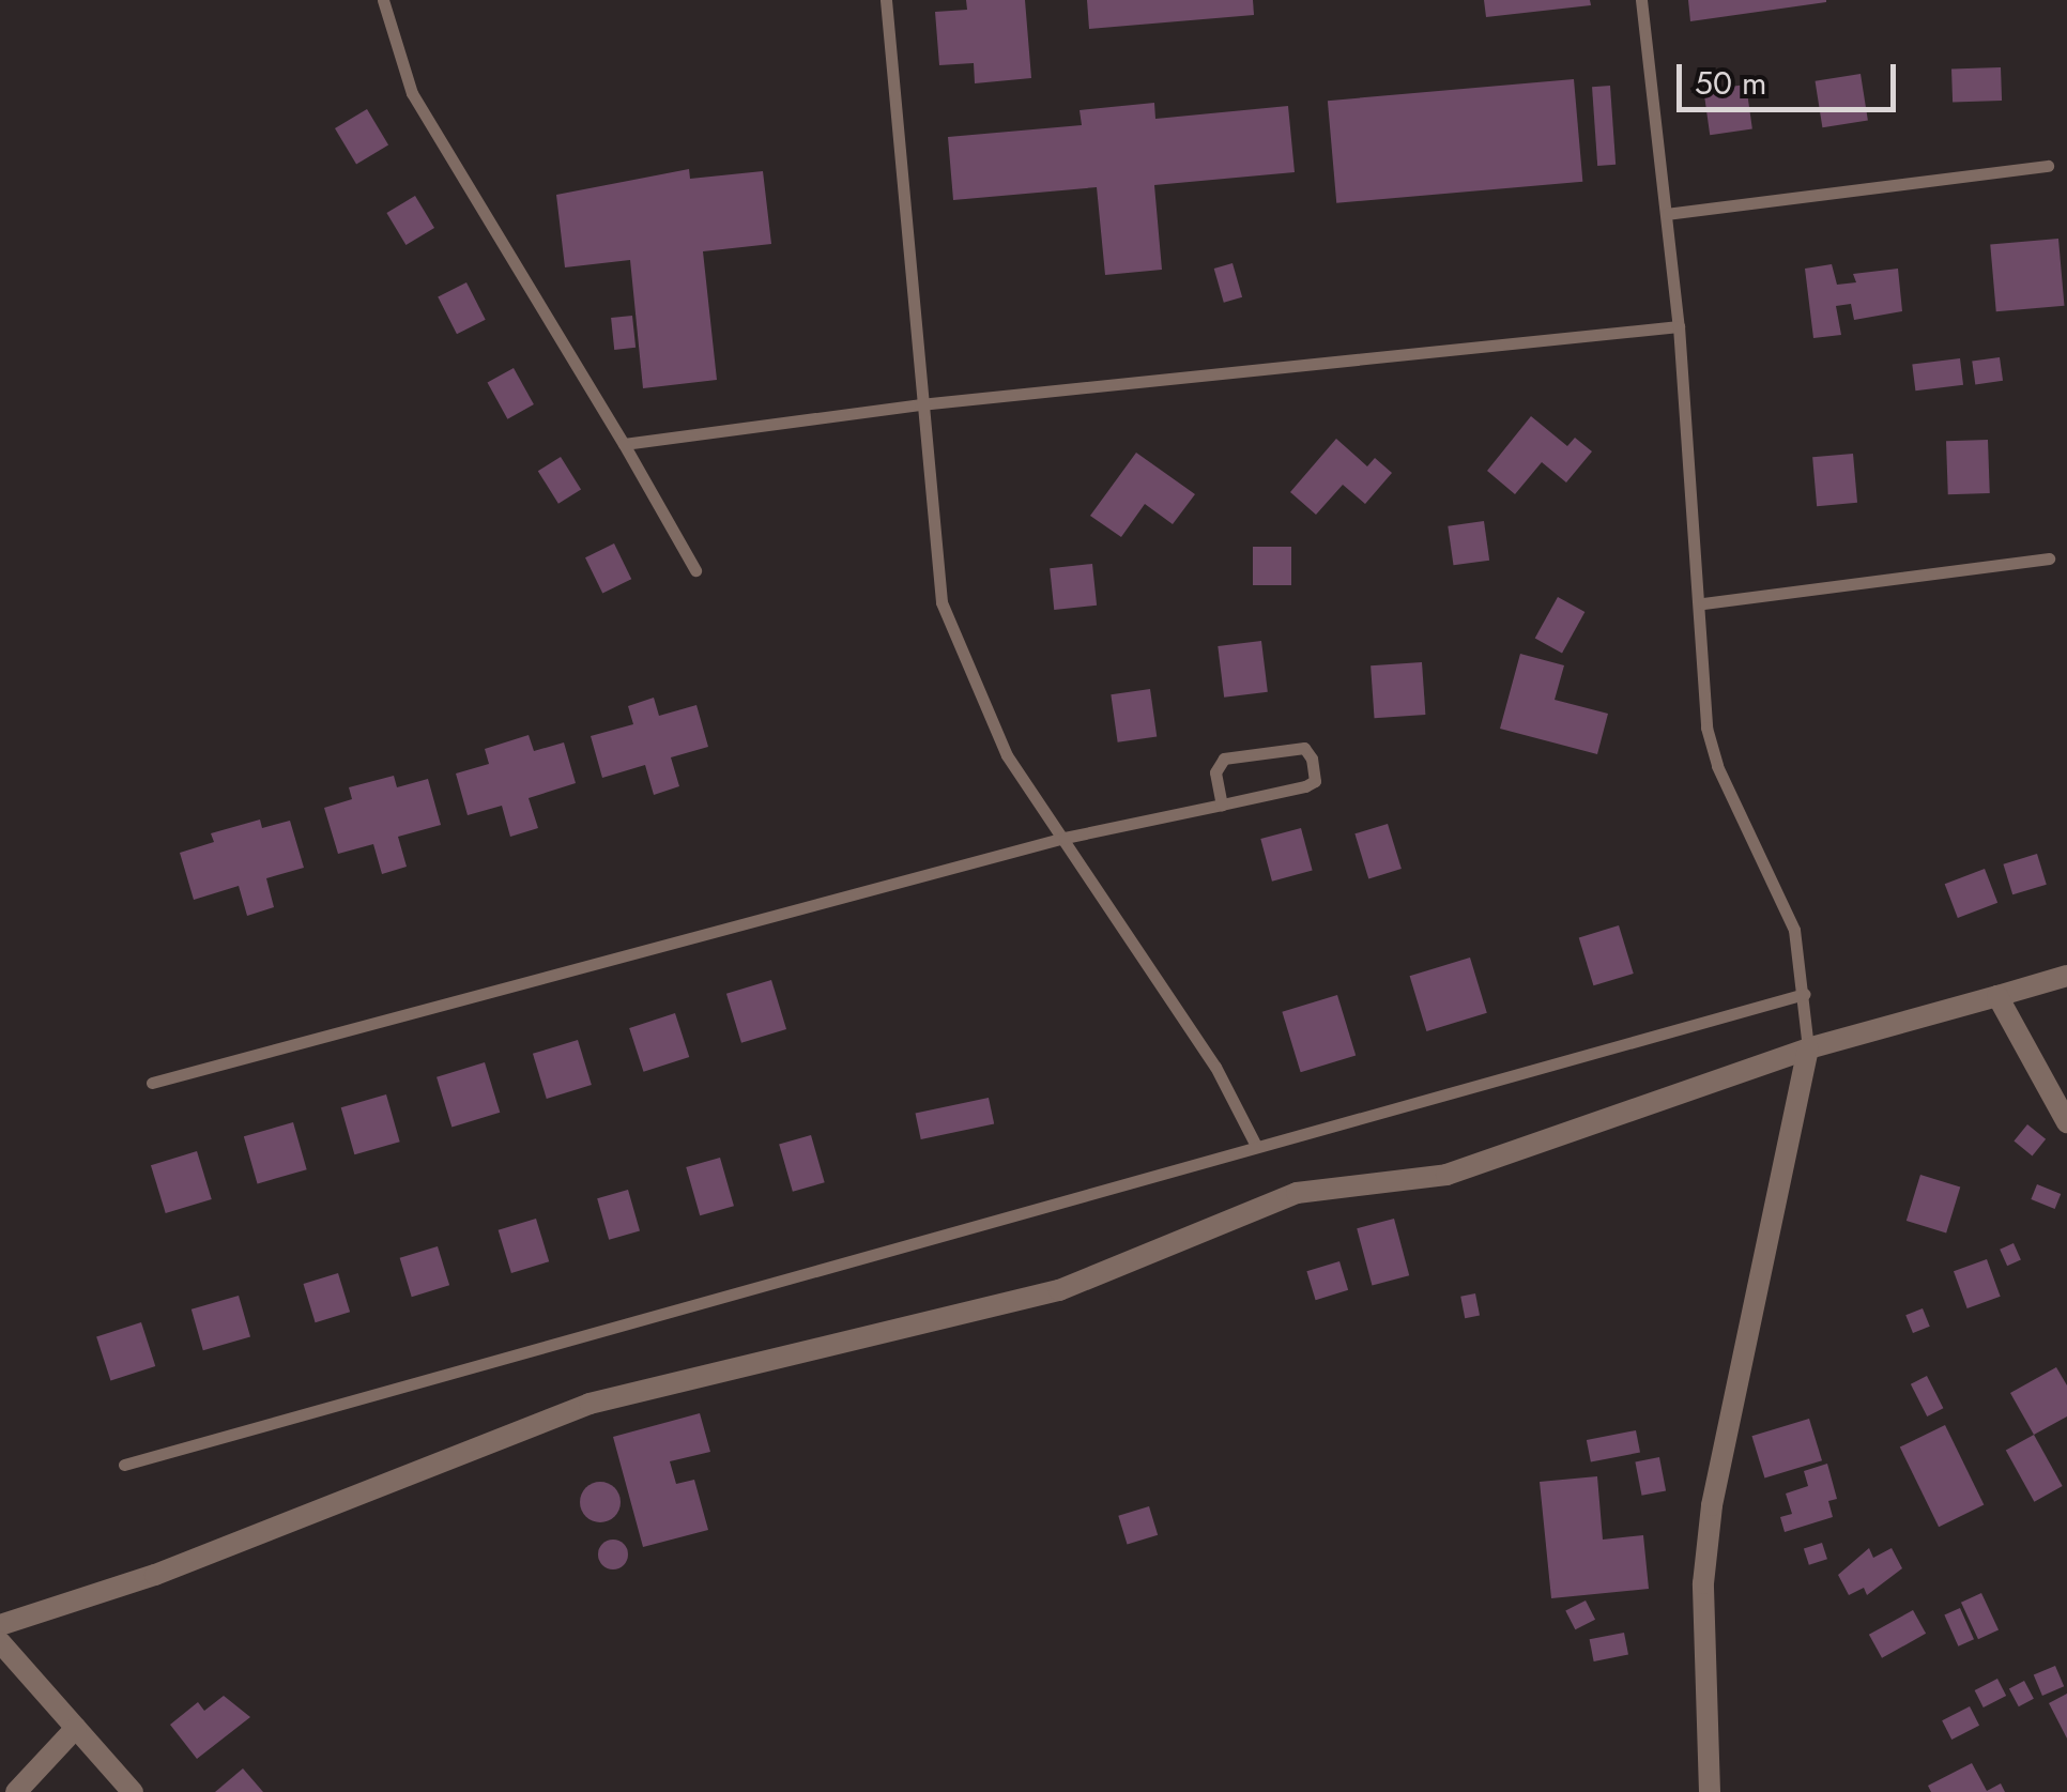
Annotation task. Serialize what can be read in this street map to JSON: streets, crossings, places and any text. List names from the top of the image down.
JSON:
{
  "scale_bar": "50 m"
}
